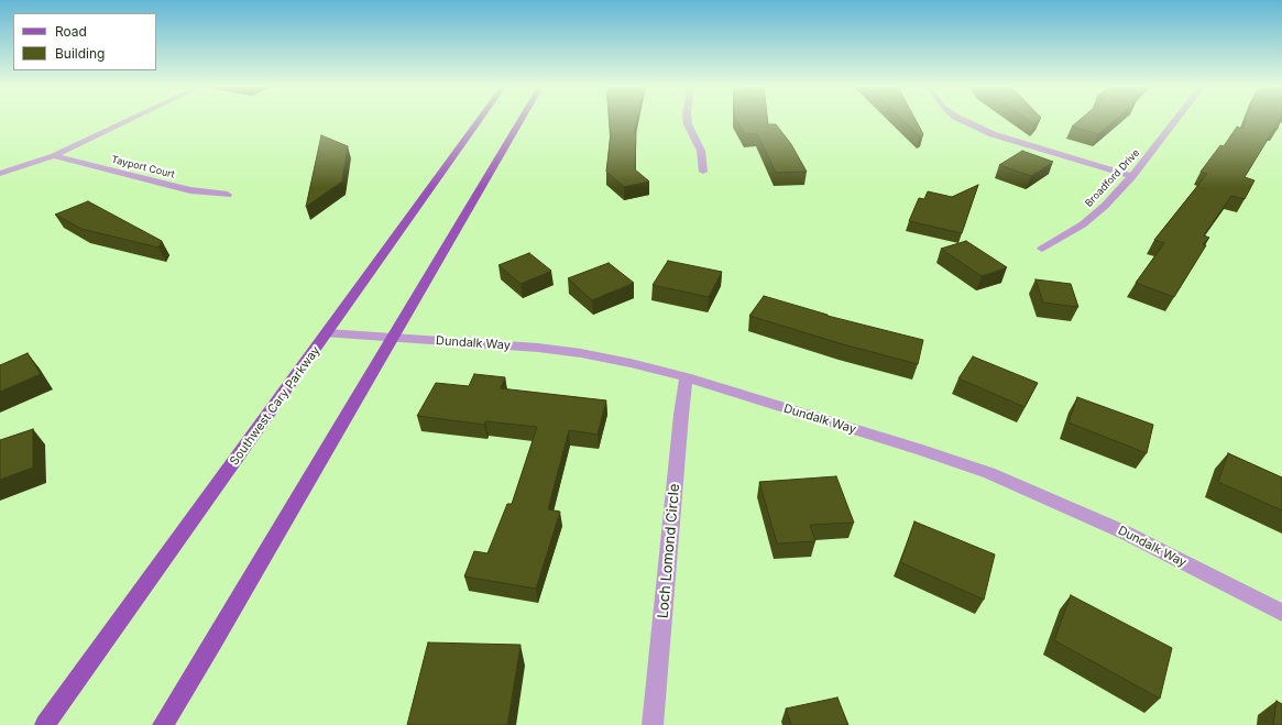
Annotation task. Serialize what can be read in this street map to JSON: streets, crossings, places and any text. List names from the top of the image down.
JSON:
{
  "streets": {
    "main road": ["Southwest Cary Parkway"],
    "street": [
      "Tayport Court",
      "Broadford Drive",
      "Dundalk Way",
      "Loch Lomond Circle"
    ]
  },
  "crossings": [
    ["Dundalk Way", "Southwest Cary Parkway"],
    ["Dundalk Way", "Loch Lomond Circle"]
  ],
  "legend": ["Road", "Building"]
}
